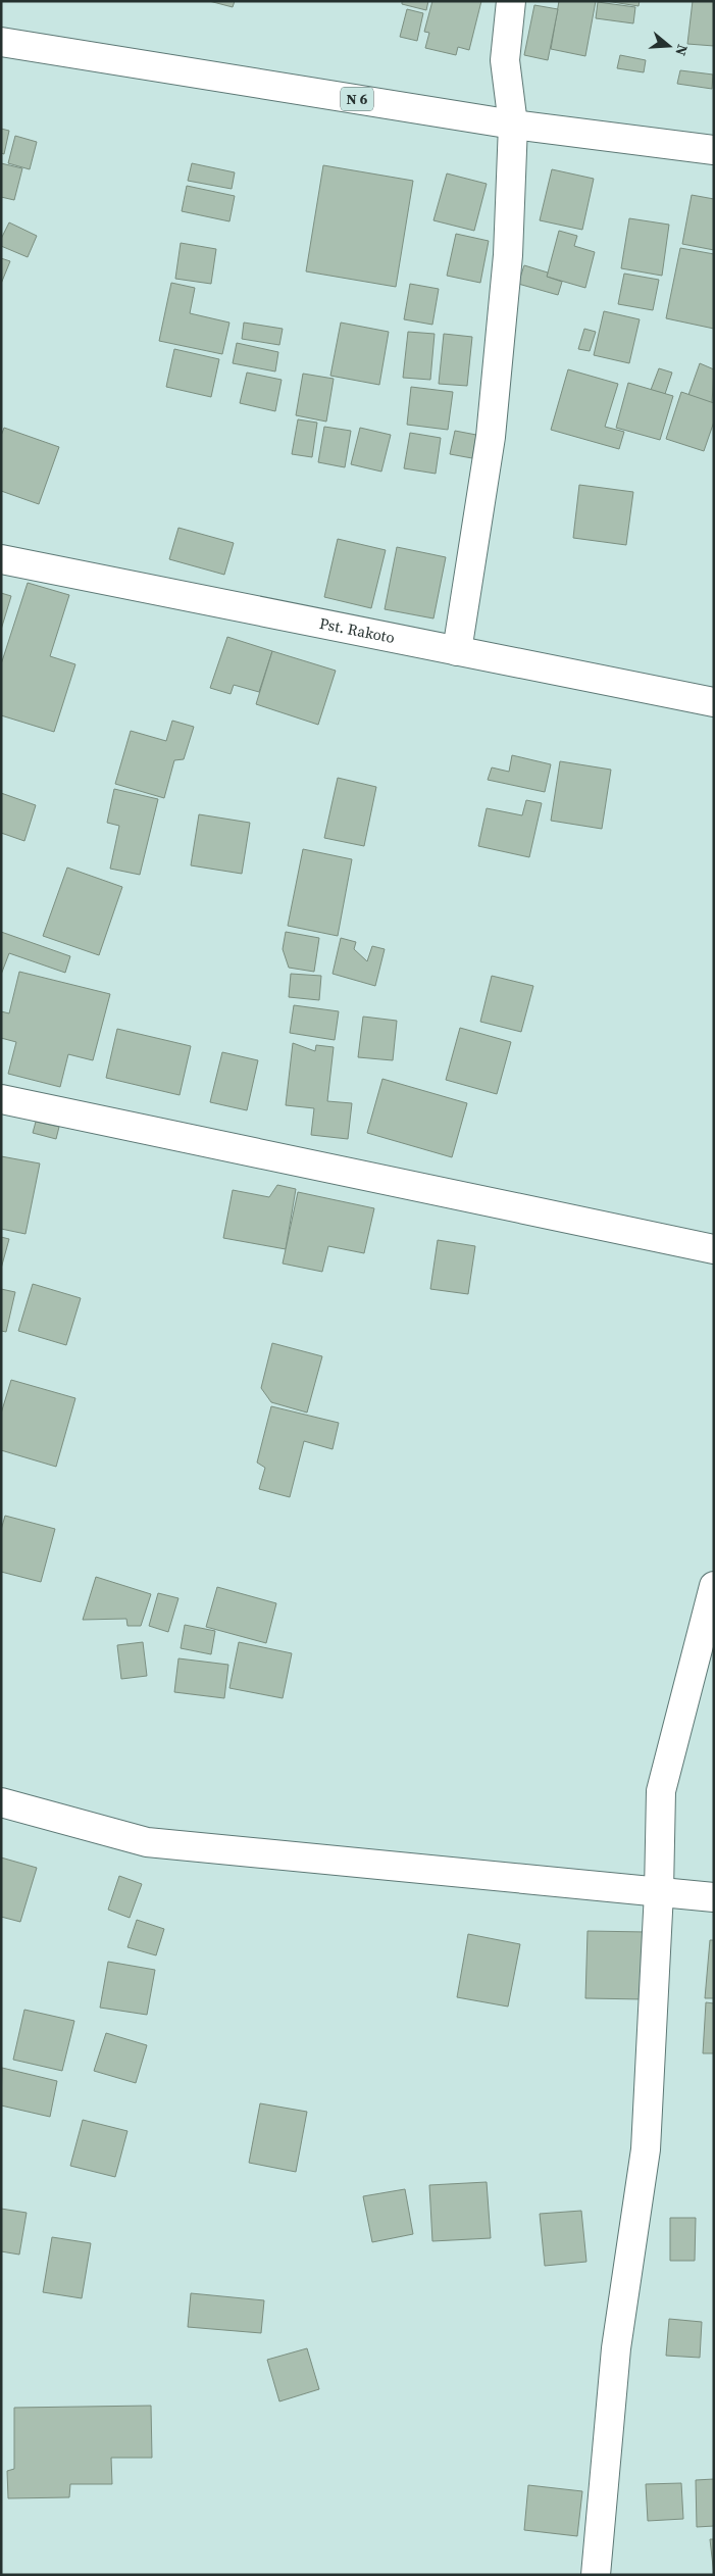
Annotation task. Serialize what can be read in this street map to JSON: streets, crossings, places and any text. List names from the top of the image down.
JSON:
{
  "streets": {
    "street": ["N 6", "Pst. Rakoto"]
  },
  "north": "right"
}
